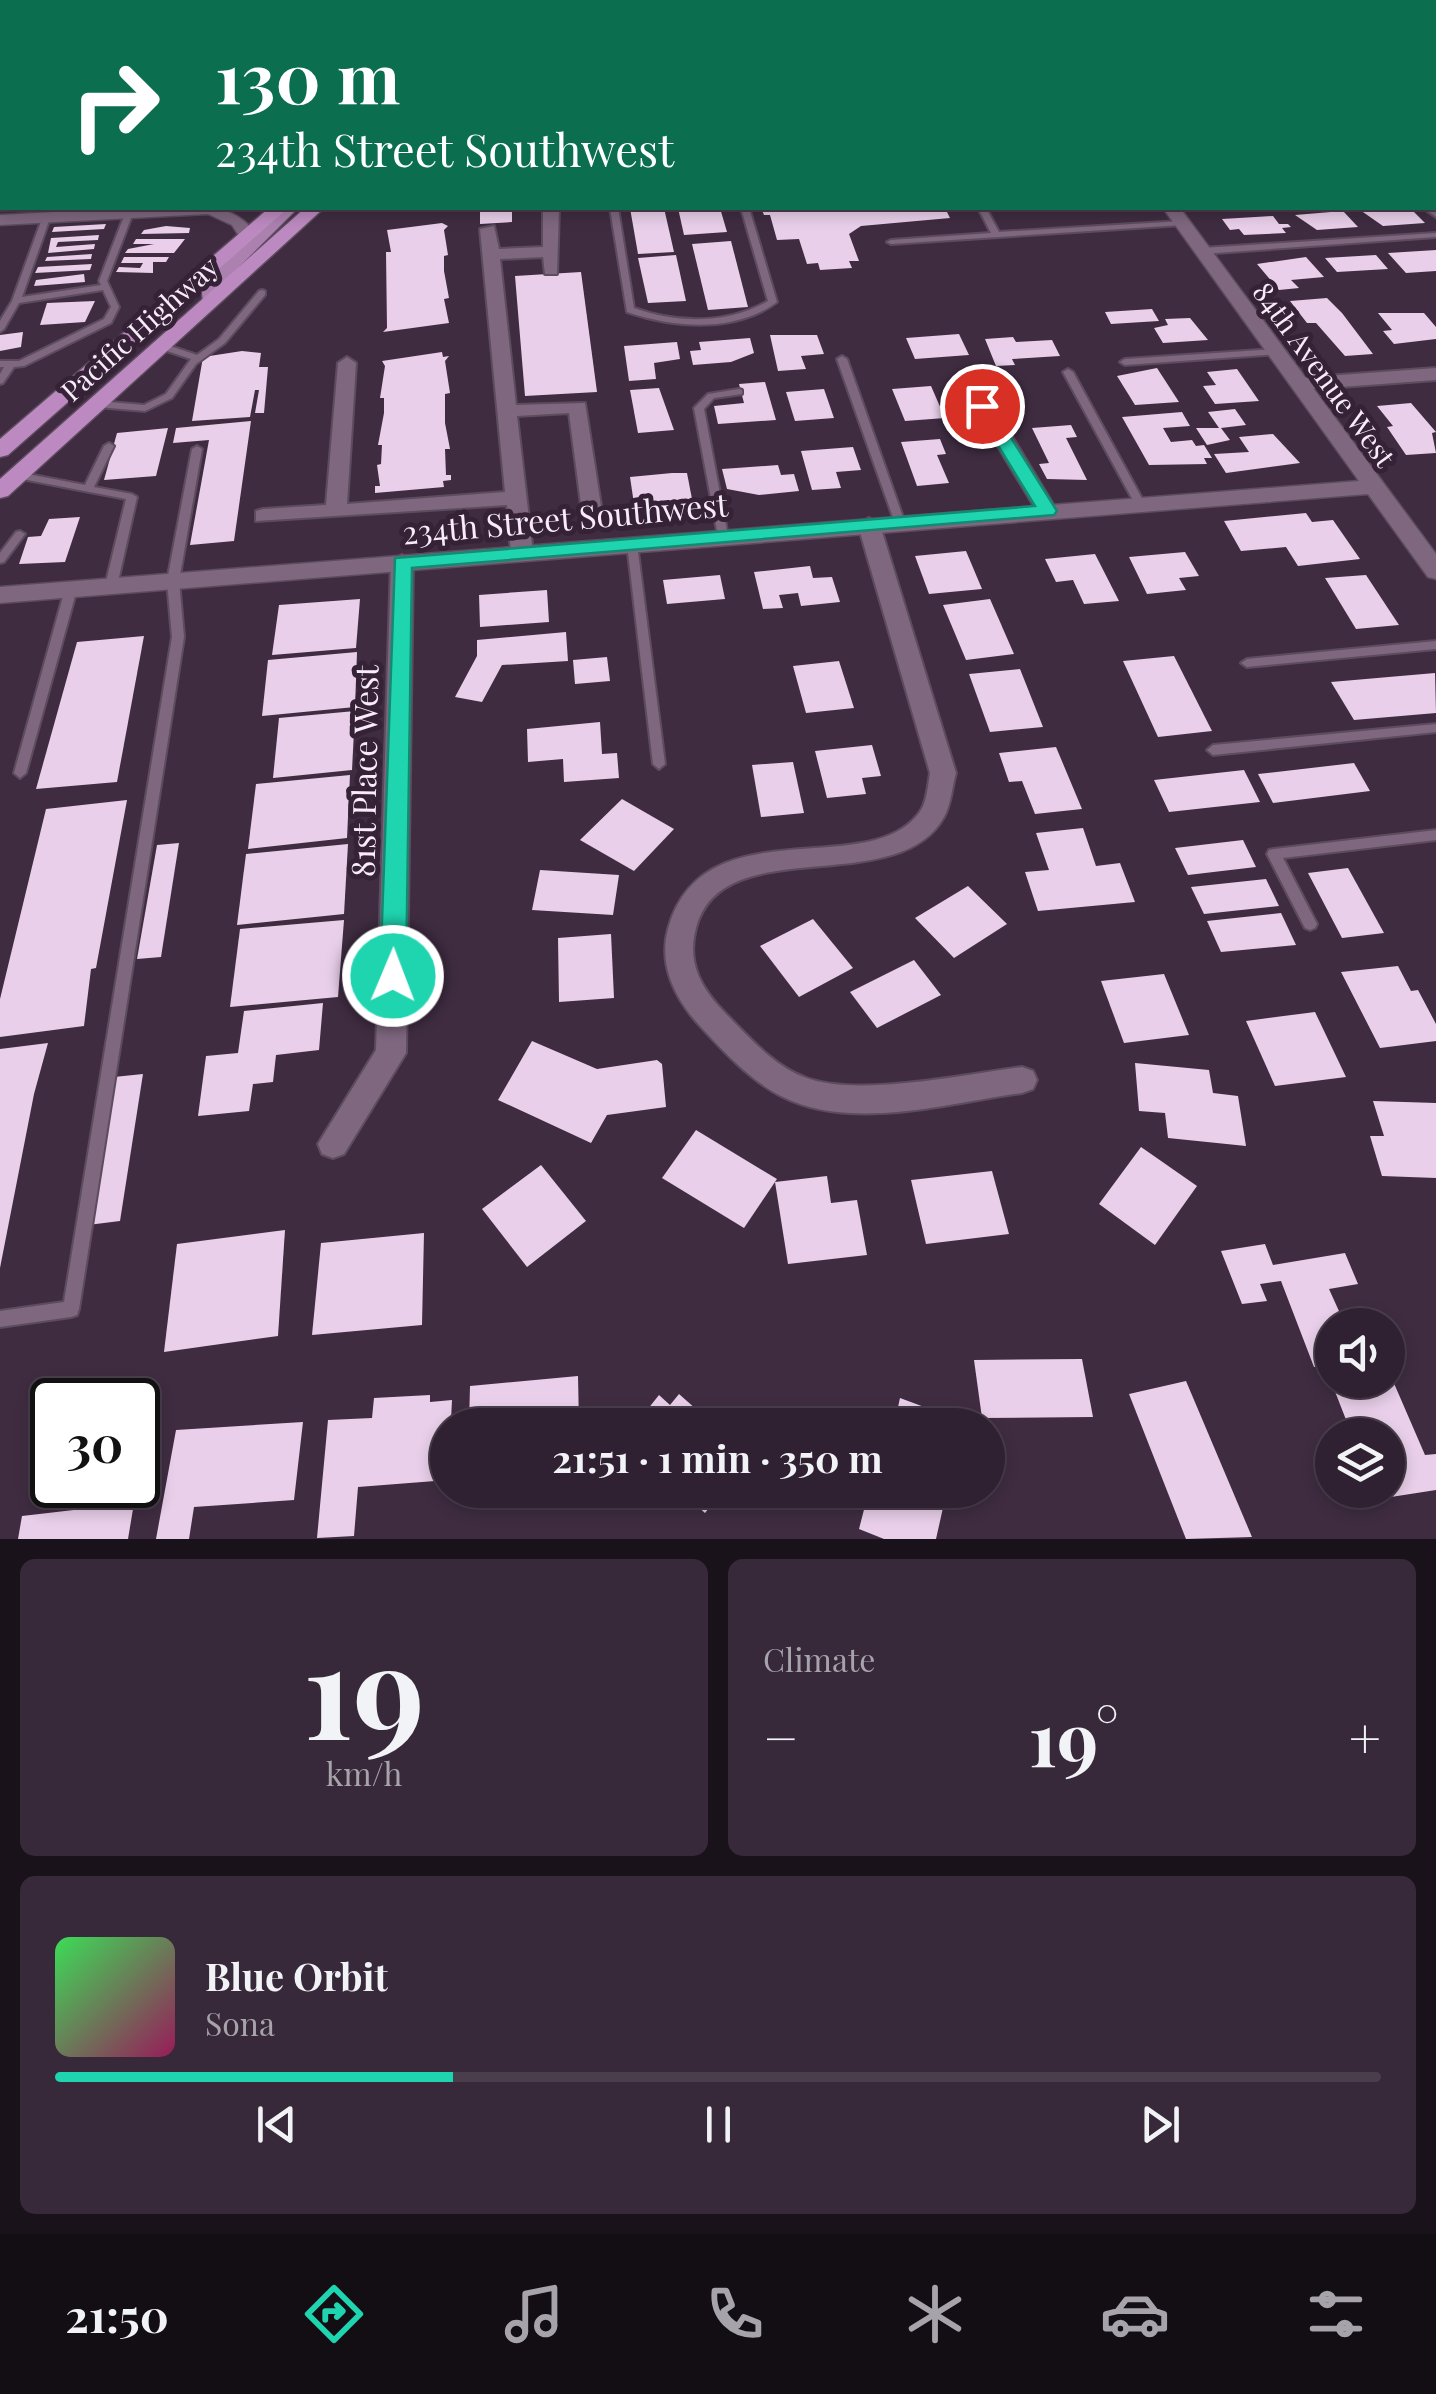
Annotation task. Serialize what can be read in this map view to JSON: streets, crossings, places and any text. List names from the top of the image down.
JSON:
{
  "streets": {
    "highway": ["Pacific Highway"],
    "street": ["84th Avenue West", "234th Street Southwest", "81st Place West"]
  },
  "crossings": [
    ["84th Avenue West", "234th Street Southwest"],
    ["234th Street Southwest", "81st Place West"]
  ],
  "page": {
    "turn": ["130 m", "234th Street Southwest"],
    "limit": "30",
    "trip": "21:51 · 1 min · 350 m",
    "tile": [
      ["19", "km/h"],
      "Climate"
    ],
    "heat": ["−", "19°", "+"],
    "song": ["Blue Orbit", "Sona"],
    "tabs": "21:50"
  }
}
